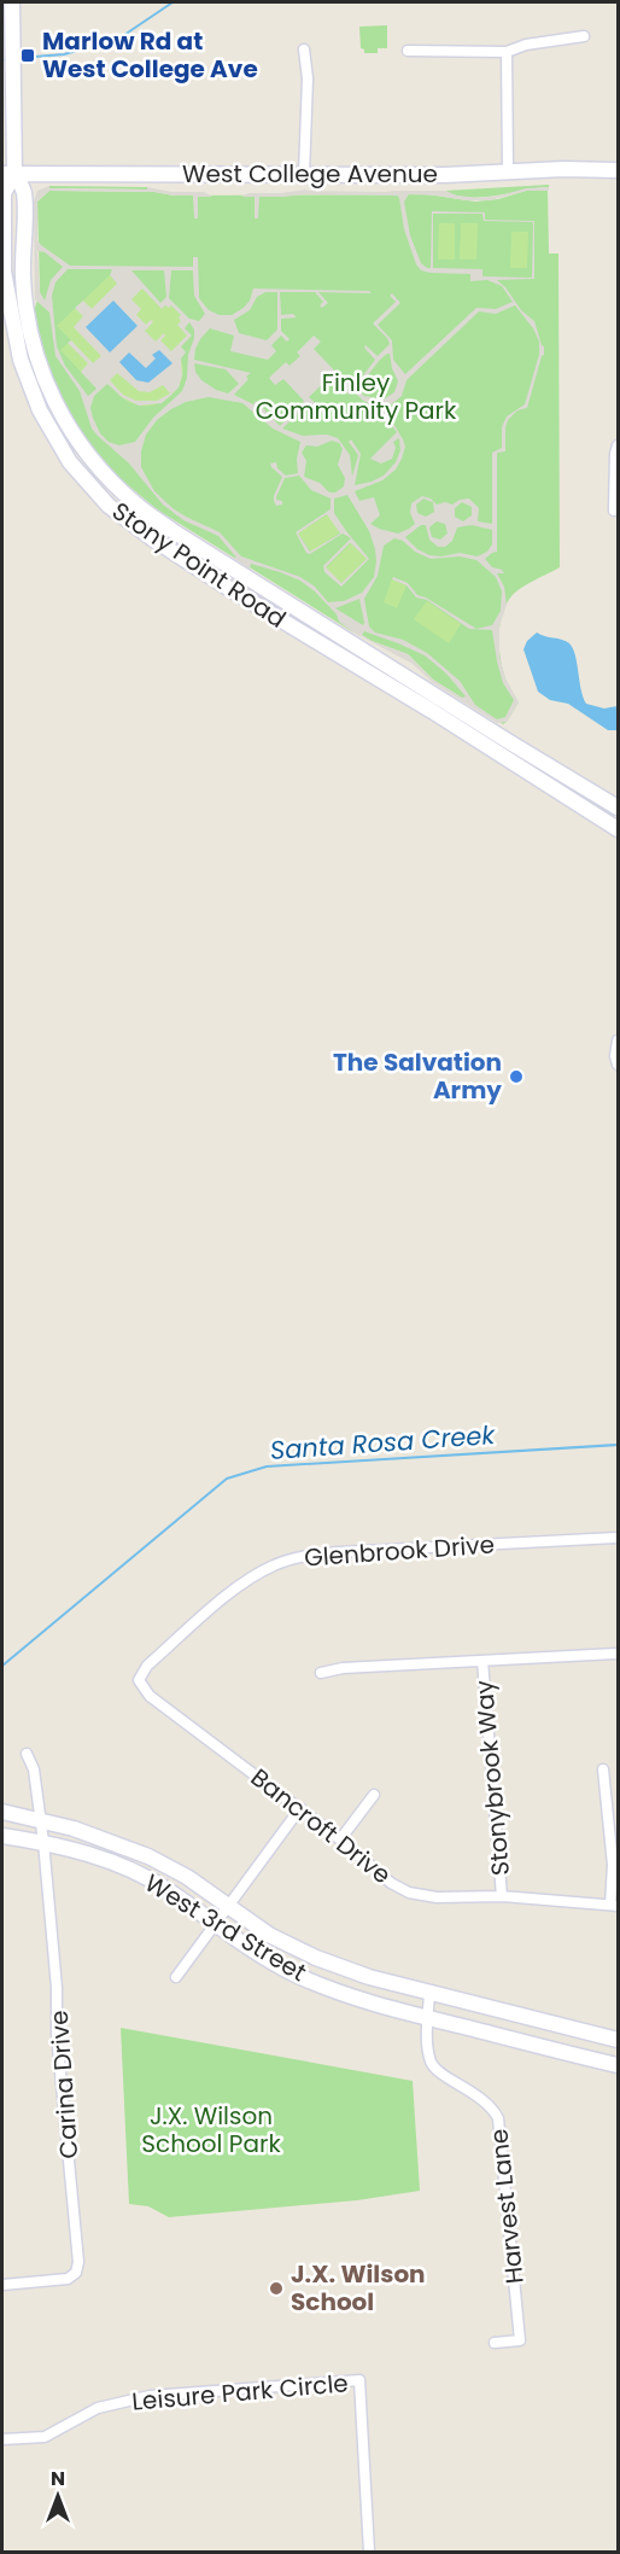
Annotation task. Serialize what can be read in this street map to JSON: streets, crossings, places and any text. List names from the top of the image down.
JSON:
{
  "streets": {
    "main road": ["West College Avenue", "Stony Point Road", "West 3rd Street"],
    "street": [
      "Glenbrook Drive",
      "Stonybrook Way",
      "Bancroft Drive",
      "Carina Drive",
      "Harvest Lane",
      "Leisure Park Circle"
    ]
  },
  "crossings": [
    ["West College Avenue", "Stony Point Road"],
    ["Glenbrook Drive", "Bancroft Drive"],
    ["Stonybrook Way", "Bancroft Drive"],
    ["West 3rd Street", "Carina Drive"],
    ["West 3rd Street", "Harvest Lane"]
  ],
  "water": ["Santa Rosa Creek"],
  "parks": ["Finley Community Park", "J.X. Wilson School Park"],
  "places": {
    "transit": ["Marlow Rd at West College Ave"],
    "other": ["The Salvation Army", "J.X. Wilson School"]
  },
  "north": "top"
}
